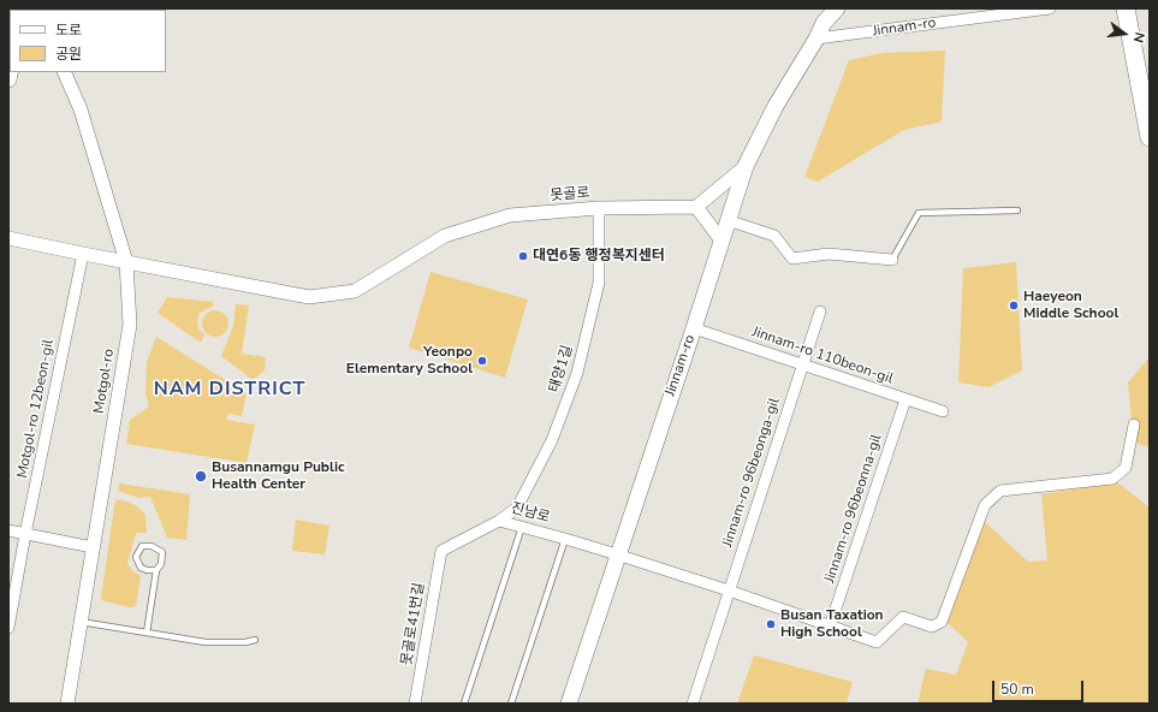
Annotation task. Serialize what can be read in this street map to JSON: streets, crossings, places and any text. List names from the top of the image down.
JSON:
{
  "streets": {
    "main road": ["Jinnam-ro"],
    "street": [
      "못골로",
      "Jinnam-ro 110beon-gil",
      "태양1길",
      "Motgol-ro",
      "Motgol-ro 12beon-gil",
      "Jinnam-ro 96beonga-gil",
      "Jinnam-ro 96beonna-gil",
      "진남로",
      "못골로41번길"
    ]
  },
  "crossings": [
    ["Jinnam-ro", "Jinnam-ro 110beon-gil"],
    ["Jinnam-ro", "진남로"],
    ["못골로", "태양1길"],
    ["못골로", "Motgol-ro"],
    ["못골로", "Motgol-ro 12beon-gil"],
    ["Jinnam-ro 110beon-gil", "Jinnam-ro 96beonga-gil"],
    ["Jinnam-ro 110beon-gil", "Jinnam-ro 96beonna-gil"],
    ["태양1길", "진남로"],
    ["Jinnam-ro 96beonga-gil", "진남로"],
    ["Jinnam-ro 96beonna-gil", "진남로"],
    ["진남로", "못골로41번길"]
  ],
  "districts": ["NAM DISTRICT"],
  "places": [
    "대연6동 행정복지센터",
    "Haeyeon Middle School",
    "Yeonpo Elementary School",
    "Busannamgu Public Health Center",
    "Busan Taxation High School"
  ],
  "legend": ["도로", "공원"],
  "scale_bar": "50 m",
  "north": "right"
}
